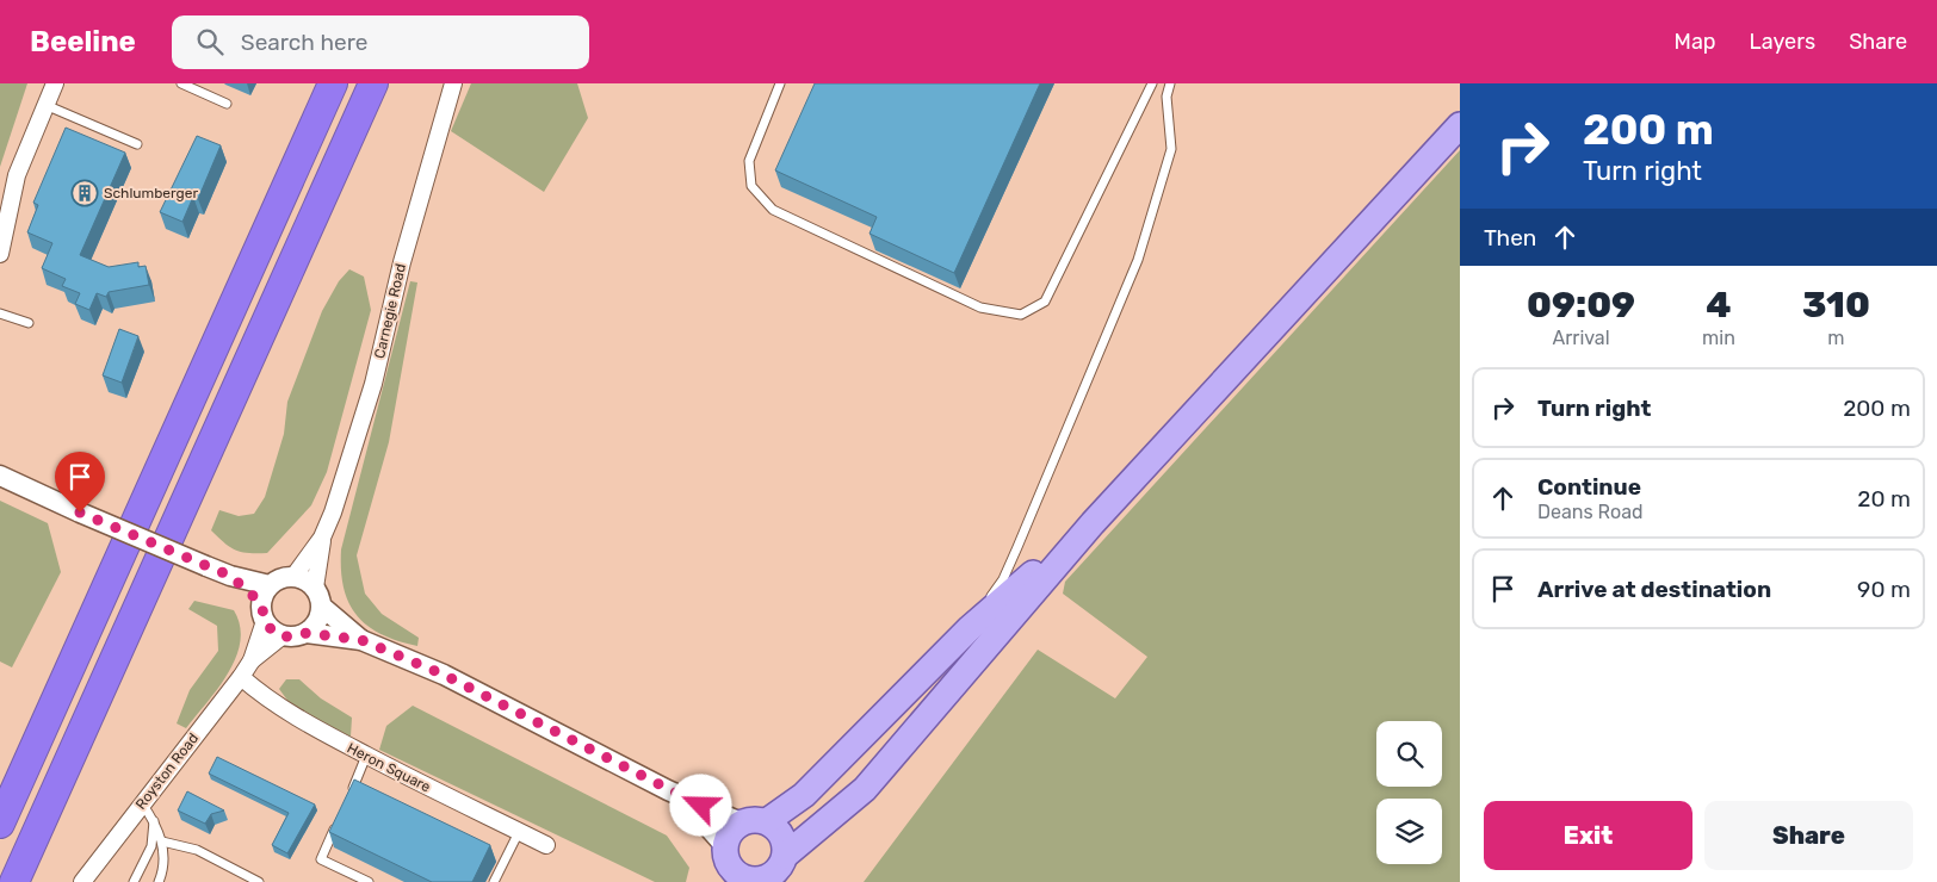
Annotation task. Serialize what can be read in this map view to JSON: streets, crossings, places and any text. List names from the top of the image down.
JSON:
{
  "streets": {
    "street": ["Carnegie Road", "Heron Square", "Royston Road"]
  },
  "crossings": [
    ["Carnegie Road", "Royston Road"],
    ["Heron Square", "Royston Road"]
  ],
  "places": {
    "building": ["Schlumberger"]
  },
  "page": {
    "header": "Beeline",
    "search": "Search here",
    "nav": ["Map", "Layers", "Share"],
    "turn": ["200 m", "Turn right"],
    "then": "Then",
    "eta": [
      "09:09",
      "Arrival",
      "4",
      "min",
      "310",
      "m"
    ],
    "list": [
      {
        "name": "Turn right",
        "value": "200 m"
      },
      {
        "name": "Continue",
        "note": "Deans Road",
        "value": "20 m"
      },
      {
        "name": "Arrive at destination",
        "value": "90 m"
      }
    ],
    "buttons": ["Exit", "Share"]
  }
}
